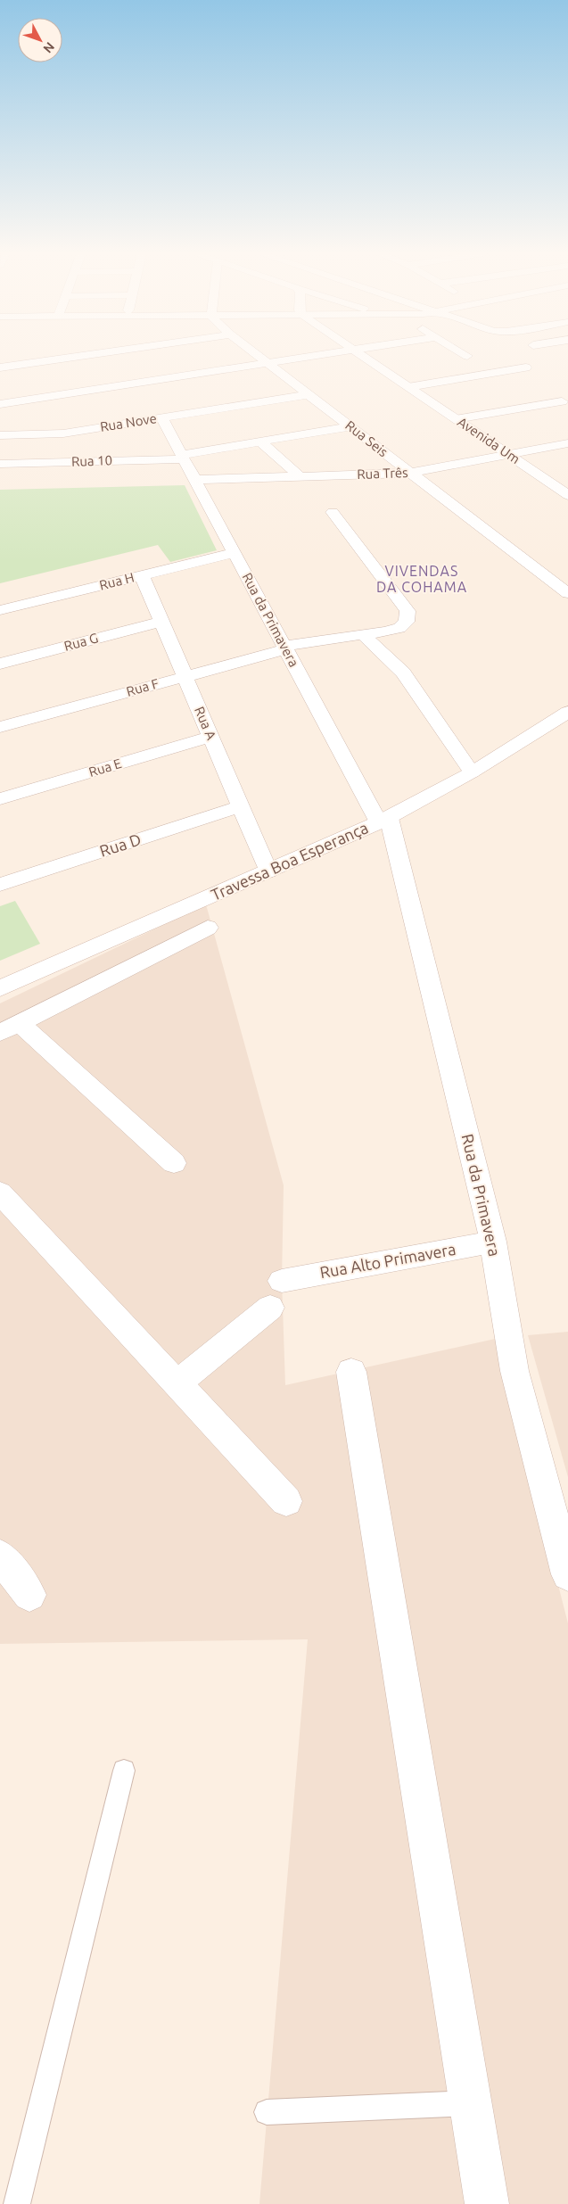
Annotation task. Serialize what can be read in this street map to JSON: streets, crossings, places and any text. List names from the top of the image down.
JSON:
{
  "streets": {
    "street": [
      "Rua Nove",
      "Rua Seis",
      "Avenida Um",
      "Rua 10",
      "Rua Três",
      "Rua H",
      "Rua da Primavera",
      "Rua G",
      "Rua F",
      "Rua A",
      "Rua E",
      "Rua D",
      "Travessa Boa Esperança",
      "Rua Alto Primavera"
    ]
  },
  "crossings": [
    ["Rua Nove", "Rua Seis"],
    ["Rua Nove", "Rua da Primavera"],
    ["Rua Seis", "Rua 10"],
    ["Rua Seis", "Rua Três"],
    ["Avenida Um", "Rua Três"],
    ["Rua 10", "Rua da Primavera"],
    ["Rua Três", "Rua da Primavera"],
    ["Rua H", "Rua da Primavera"],
    ["Rua H", "Rua A"],
    ["Rua da Primavera", "Rua F"],
    ["Rua da Primavera", "Travessa Boa Esperança"],
    ["Rua da Primavera", "Rua Alto Primavera"],
    ["Rua G", "Rua A"],
    ["Rua F", "Rua A"],
    ["Rua A", "Rua E"],
    ["Rua A", "Rua D"],
    ["Rua A", "Travessa Boa Esperança"]
  ],
  "districts": ["VIVENDAS DA COHAMA"],
  "north": "bottom right"
}
